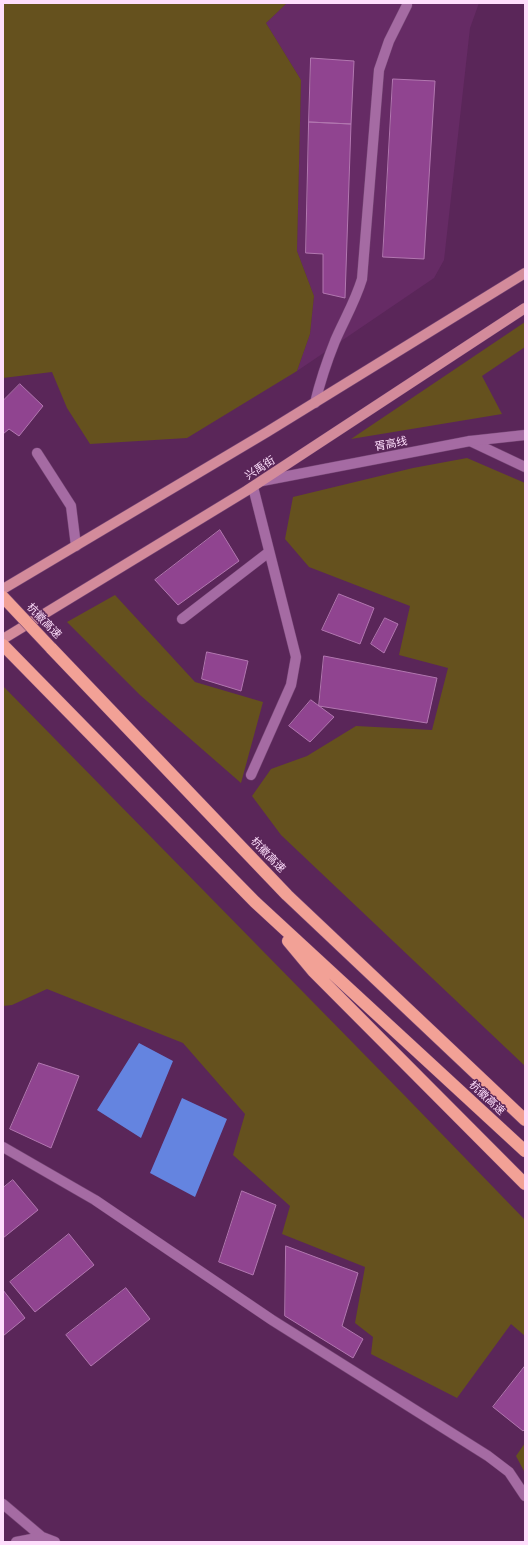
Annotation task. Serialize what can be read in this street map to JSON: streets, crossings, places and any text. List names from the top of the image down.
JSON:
{
  "streets": {
    "highway": ["杭徽高速"],
    "main road": ["兴禹街"],
    "street": ["胥高线"]
  },
  "crossings": [
    ["胥高线", "兴禹街"]
  ]
}
